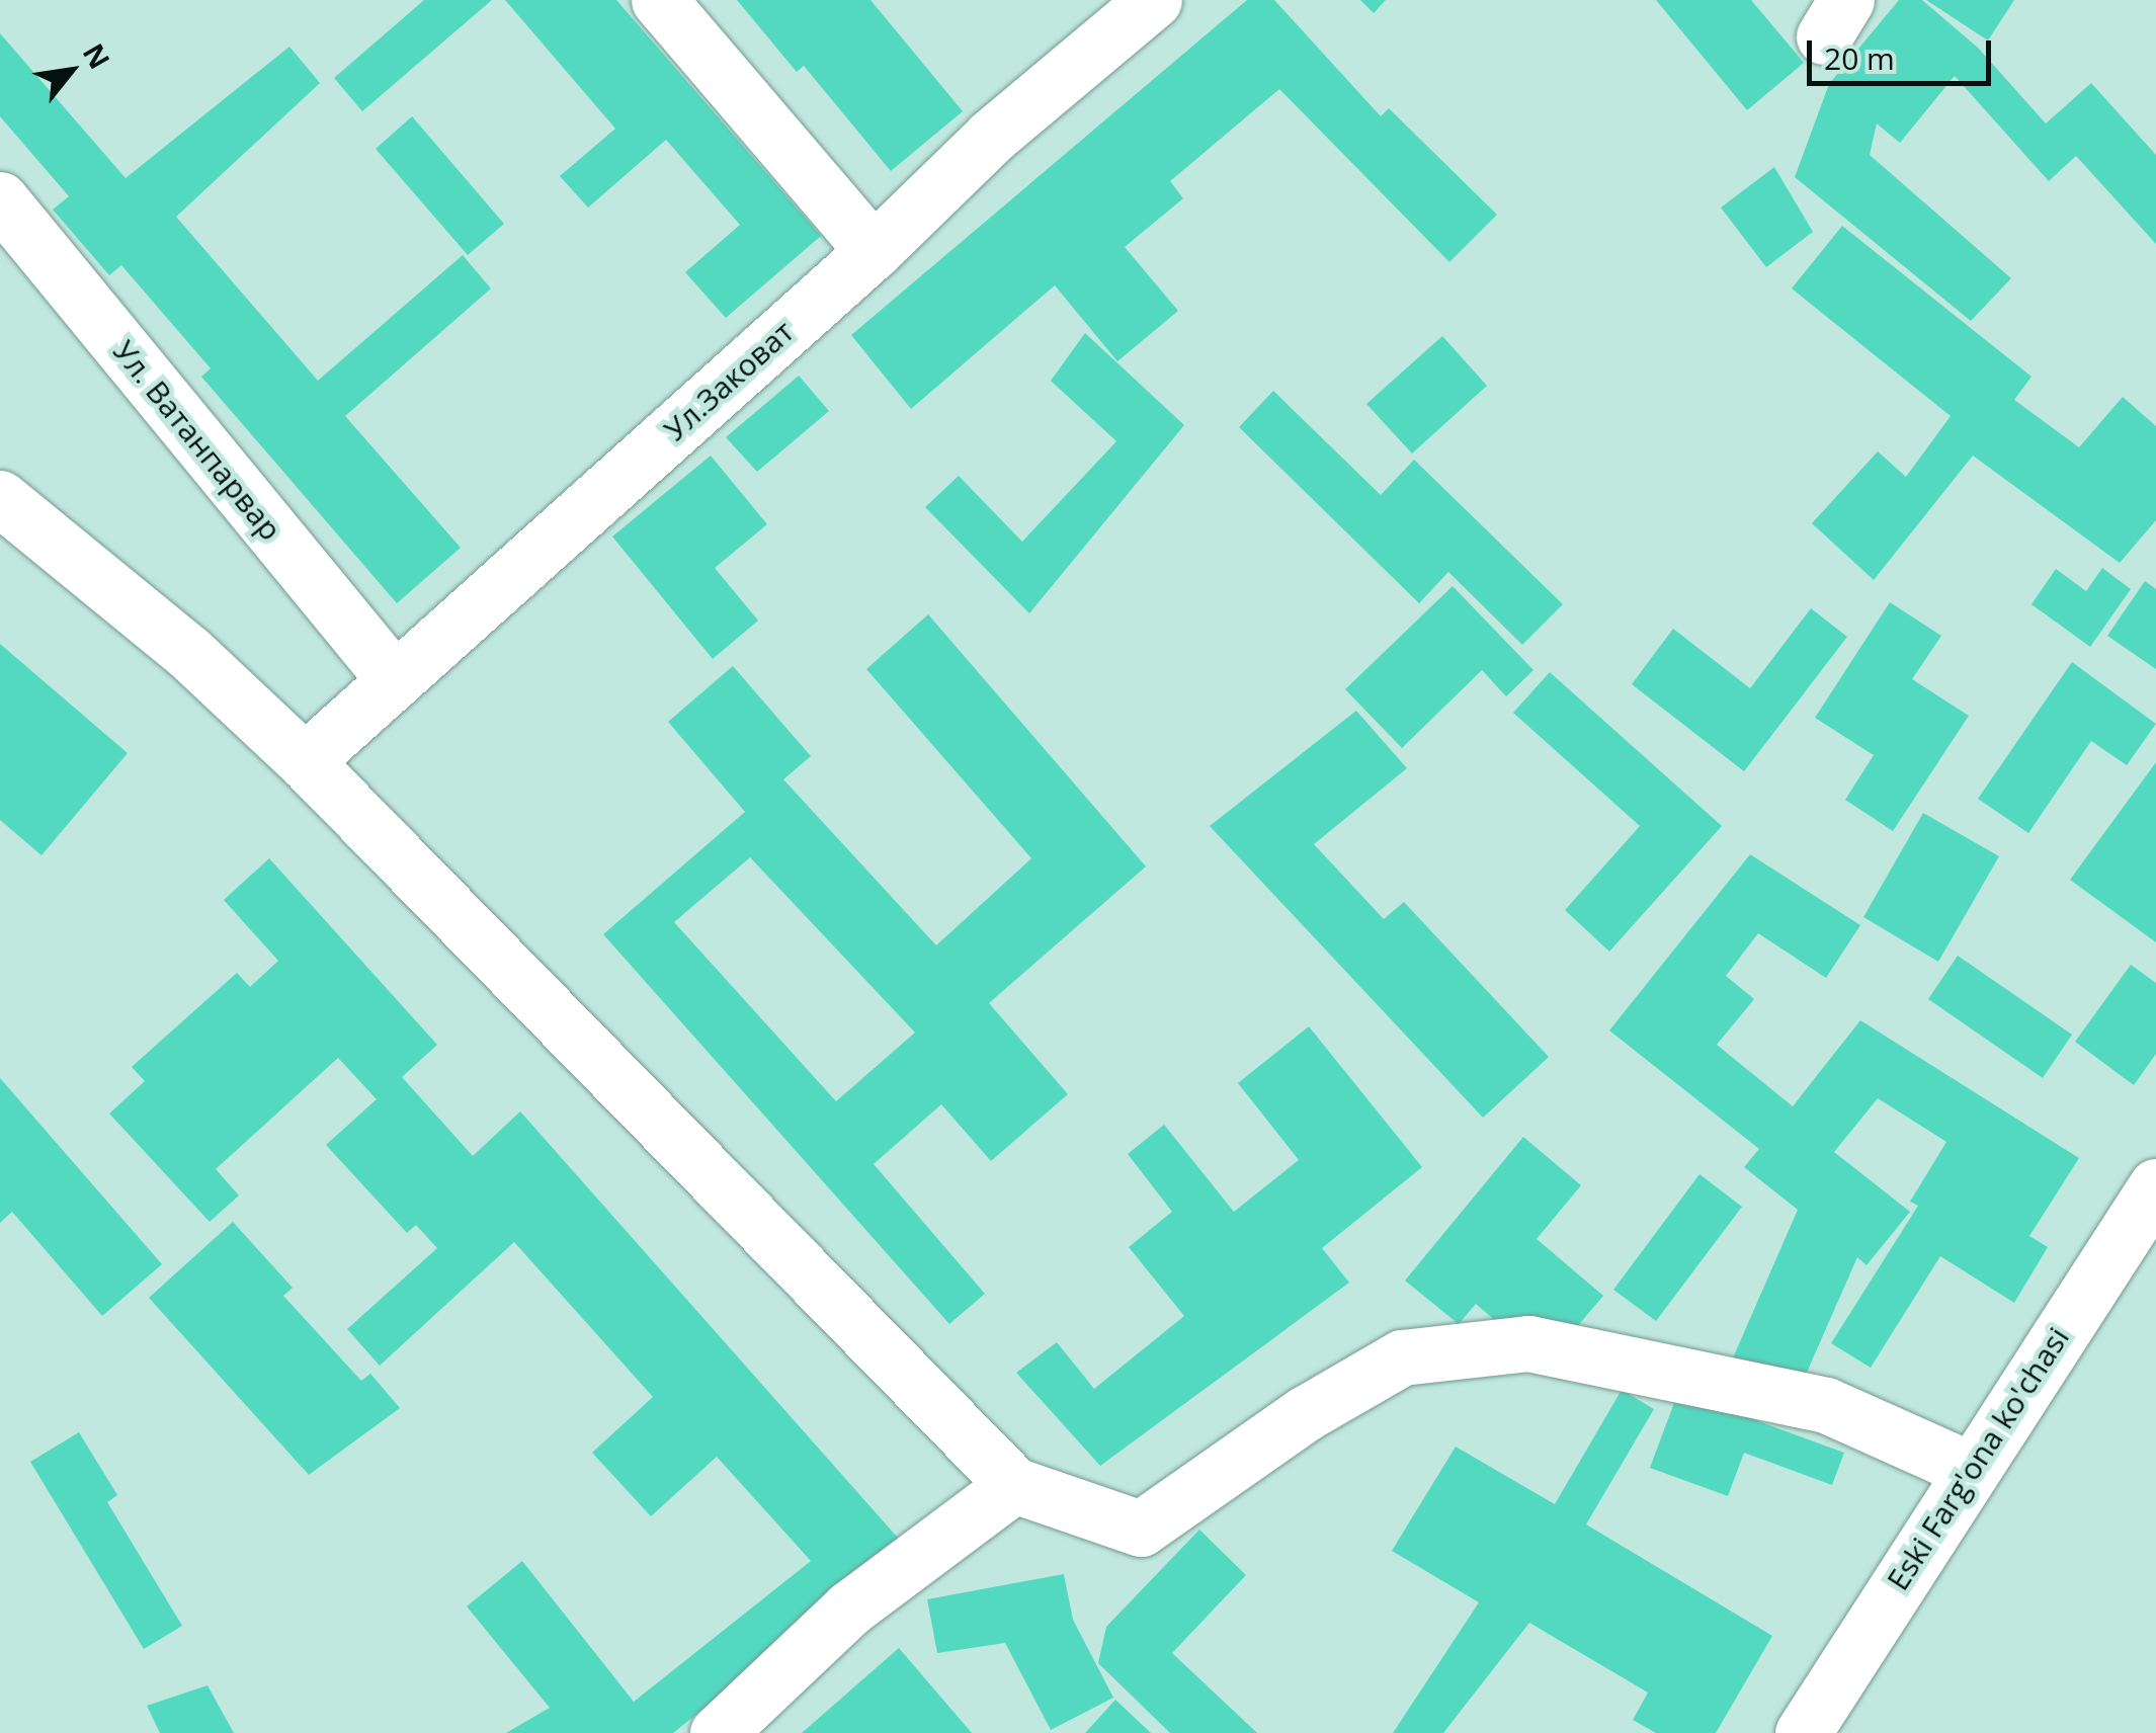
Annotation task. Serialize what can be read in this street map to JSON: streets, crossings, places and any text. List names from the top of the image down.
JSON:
{
  "streets": {
    "street": ["Ул.Заковат", "Ул. Ватанпарвар", "Eski Farg'ona ko'chasi"]
  },
  "crossings": [
    ["Ул.Заковат", "Ул. Ватанпарвар"]
  ],
  "scale_bar": "20 m",
  "north": "top right"
}
